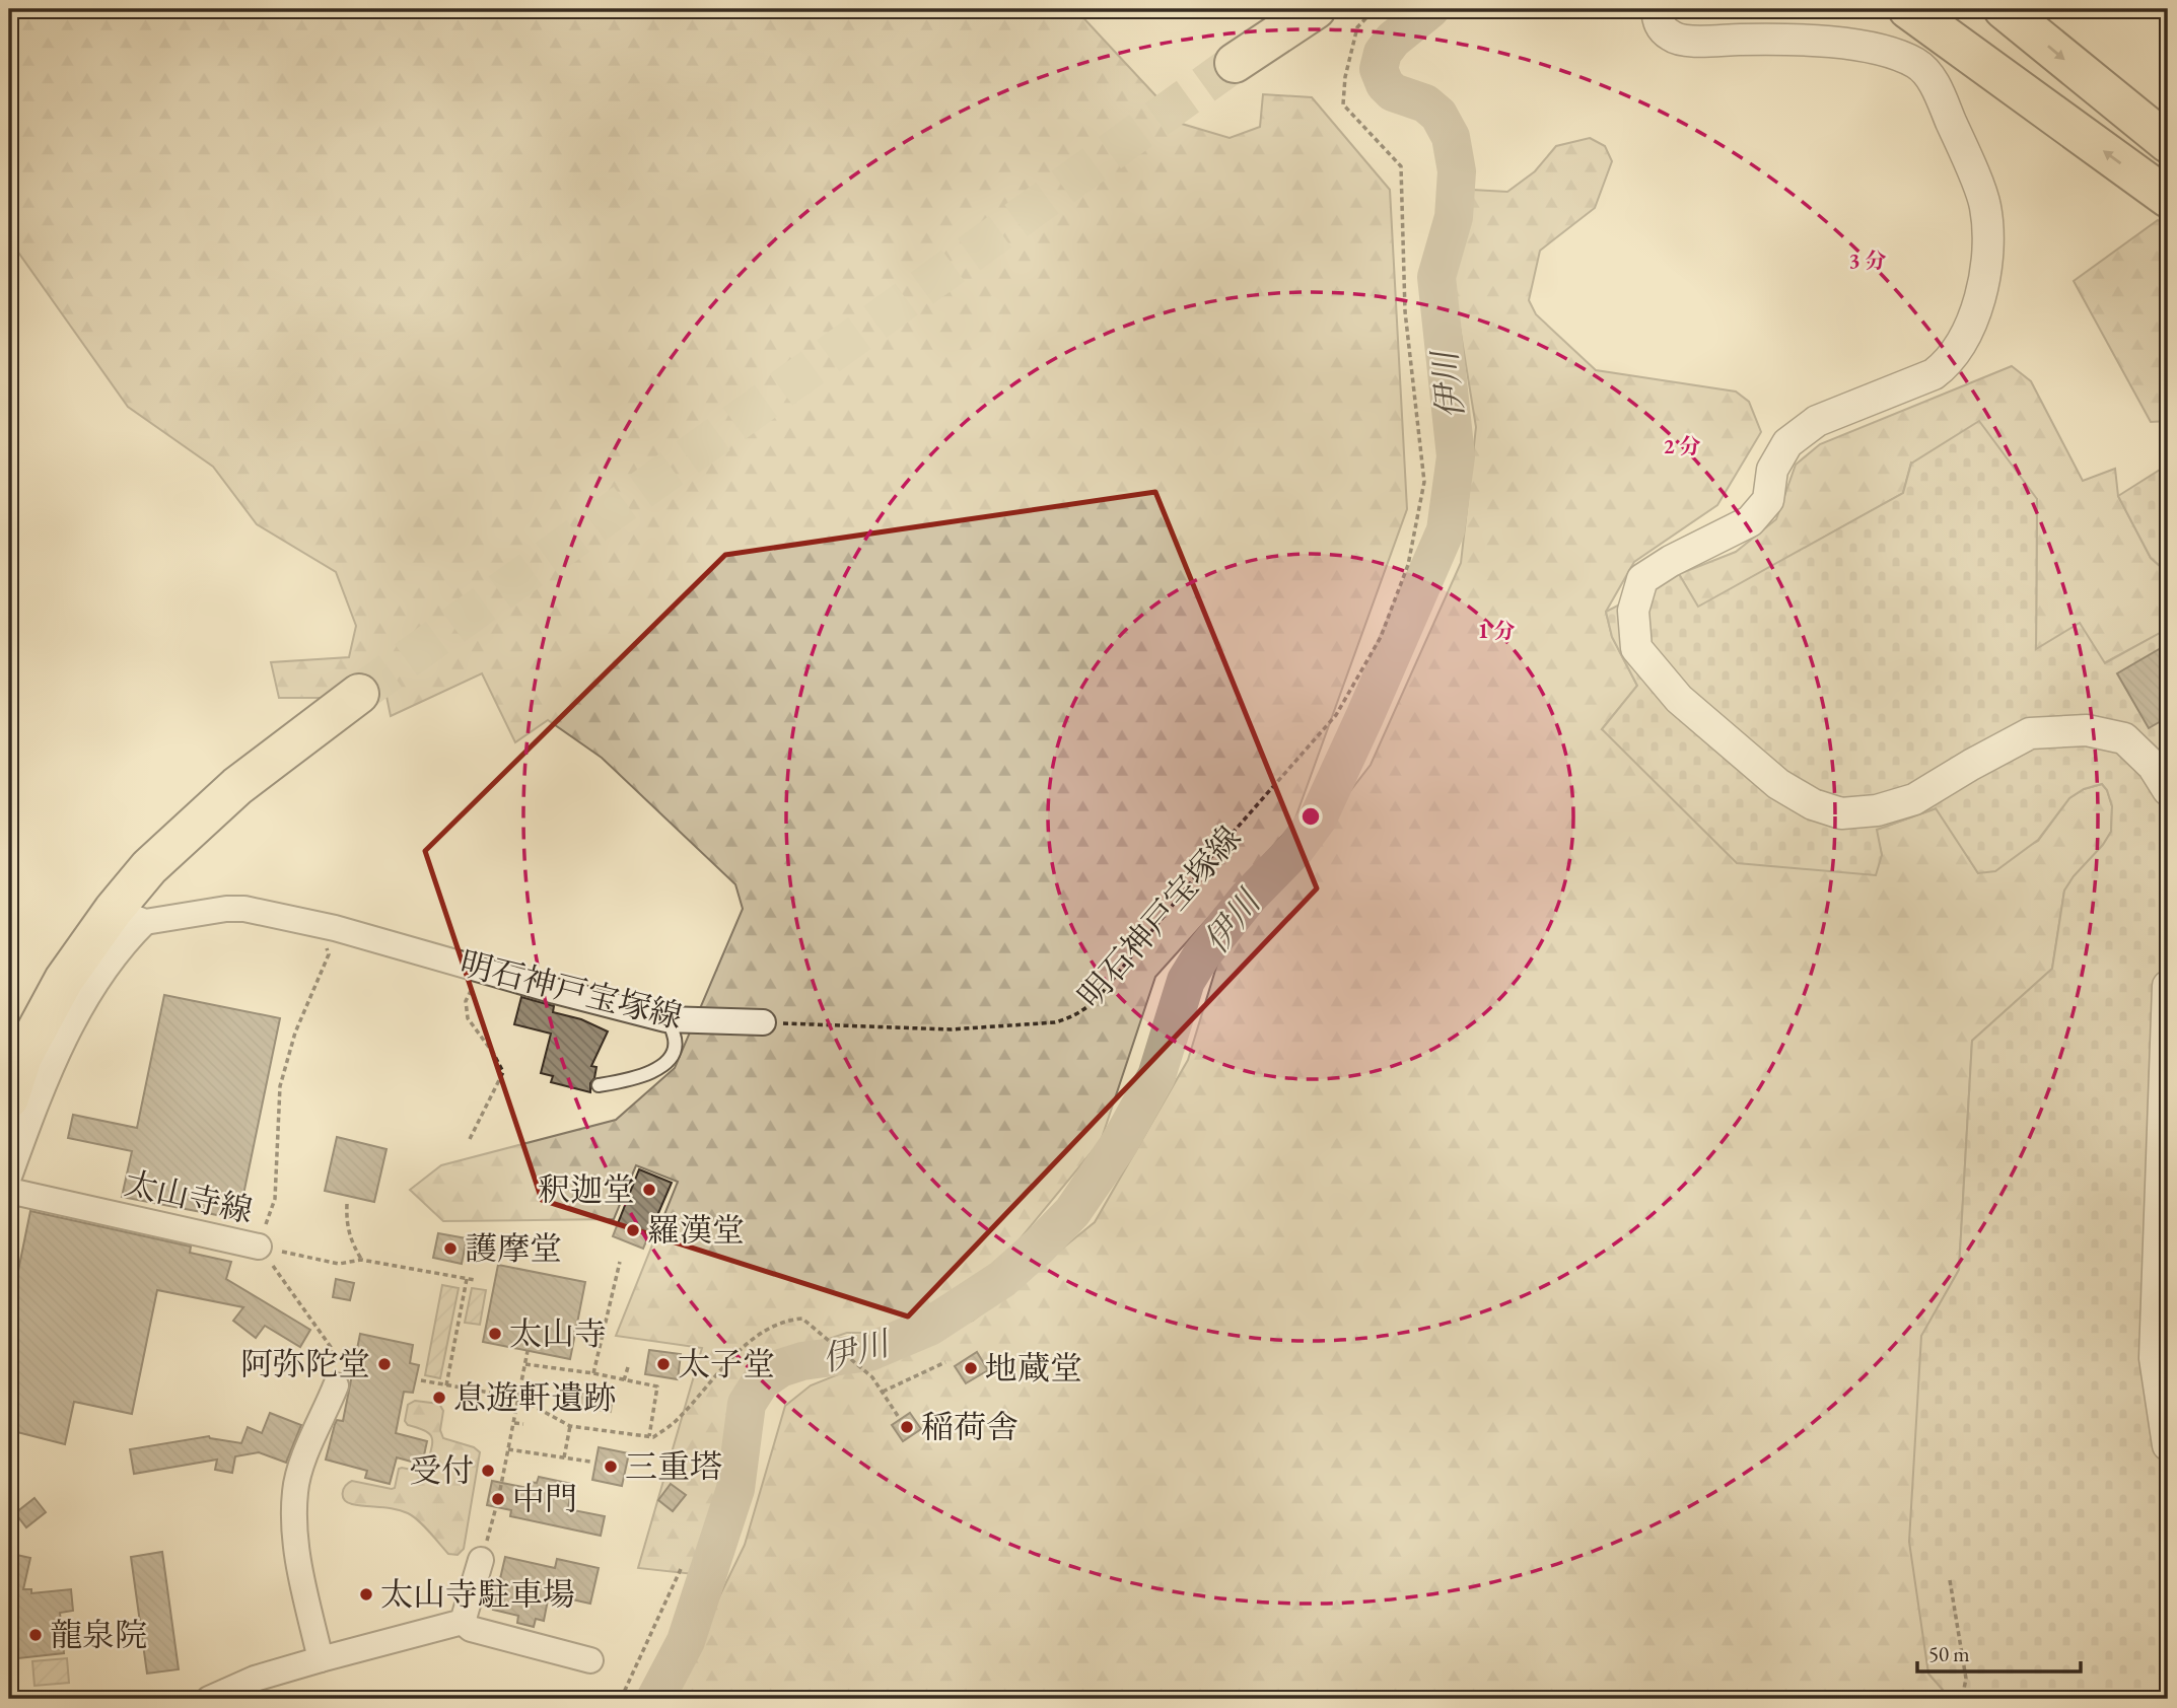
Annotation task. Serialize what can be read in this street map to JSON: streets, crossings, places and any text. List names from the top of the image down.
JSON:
{
  "streets": {
    "street": ["明石神戸宝塚線", "太山寺線"]
  },
  "water": ["伊川"],
  "places": [
    "釈迦堂",
    "羅漢堂",
    "護摩堂",
    "太山寺",
    "阿弥陀堂",
    "太子堂",
    "地蔵堂",
    "息遊軒遺跡",
    "稲荷舎",
    "三重塔",
    "受付",
    "中門",
    "太山寺駐車場",
    "龍泉院"
  ],
  "scale_bar": "50 m",
  "rings": ["3 分", "2 分", "1 分"]
}
